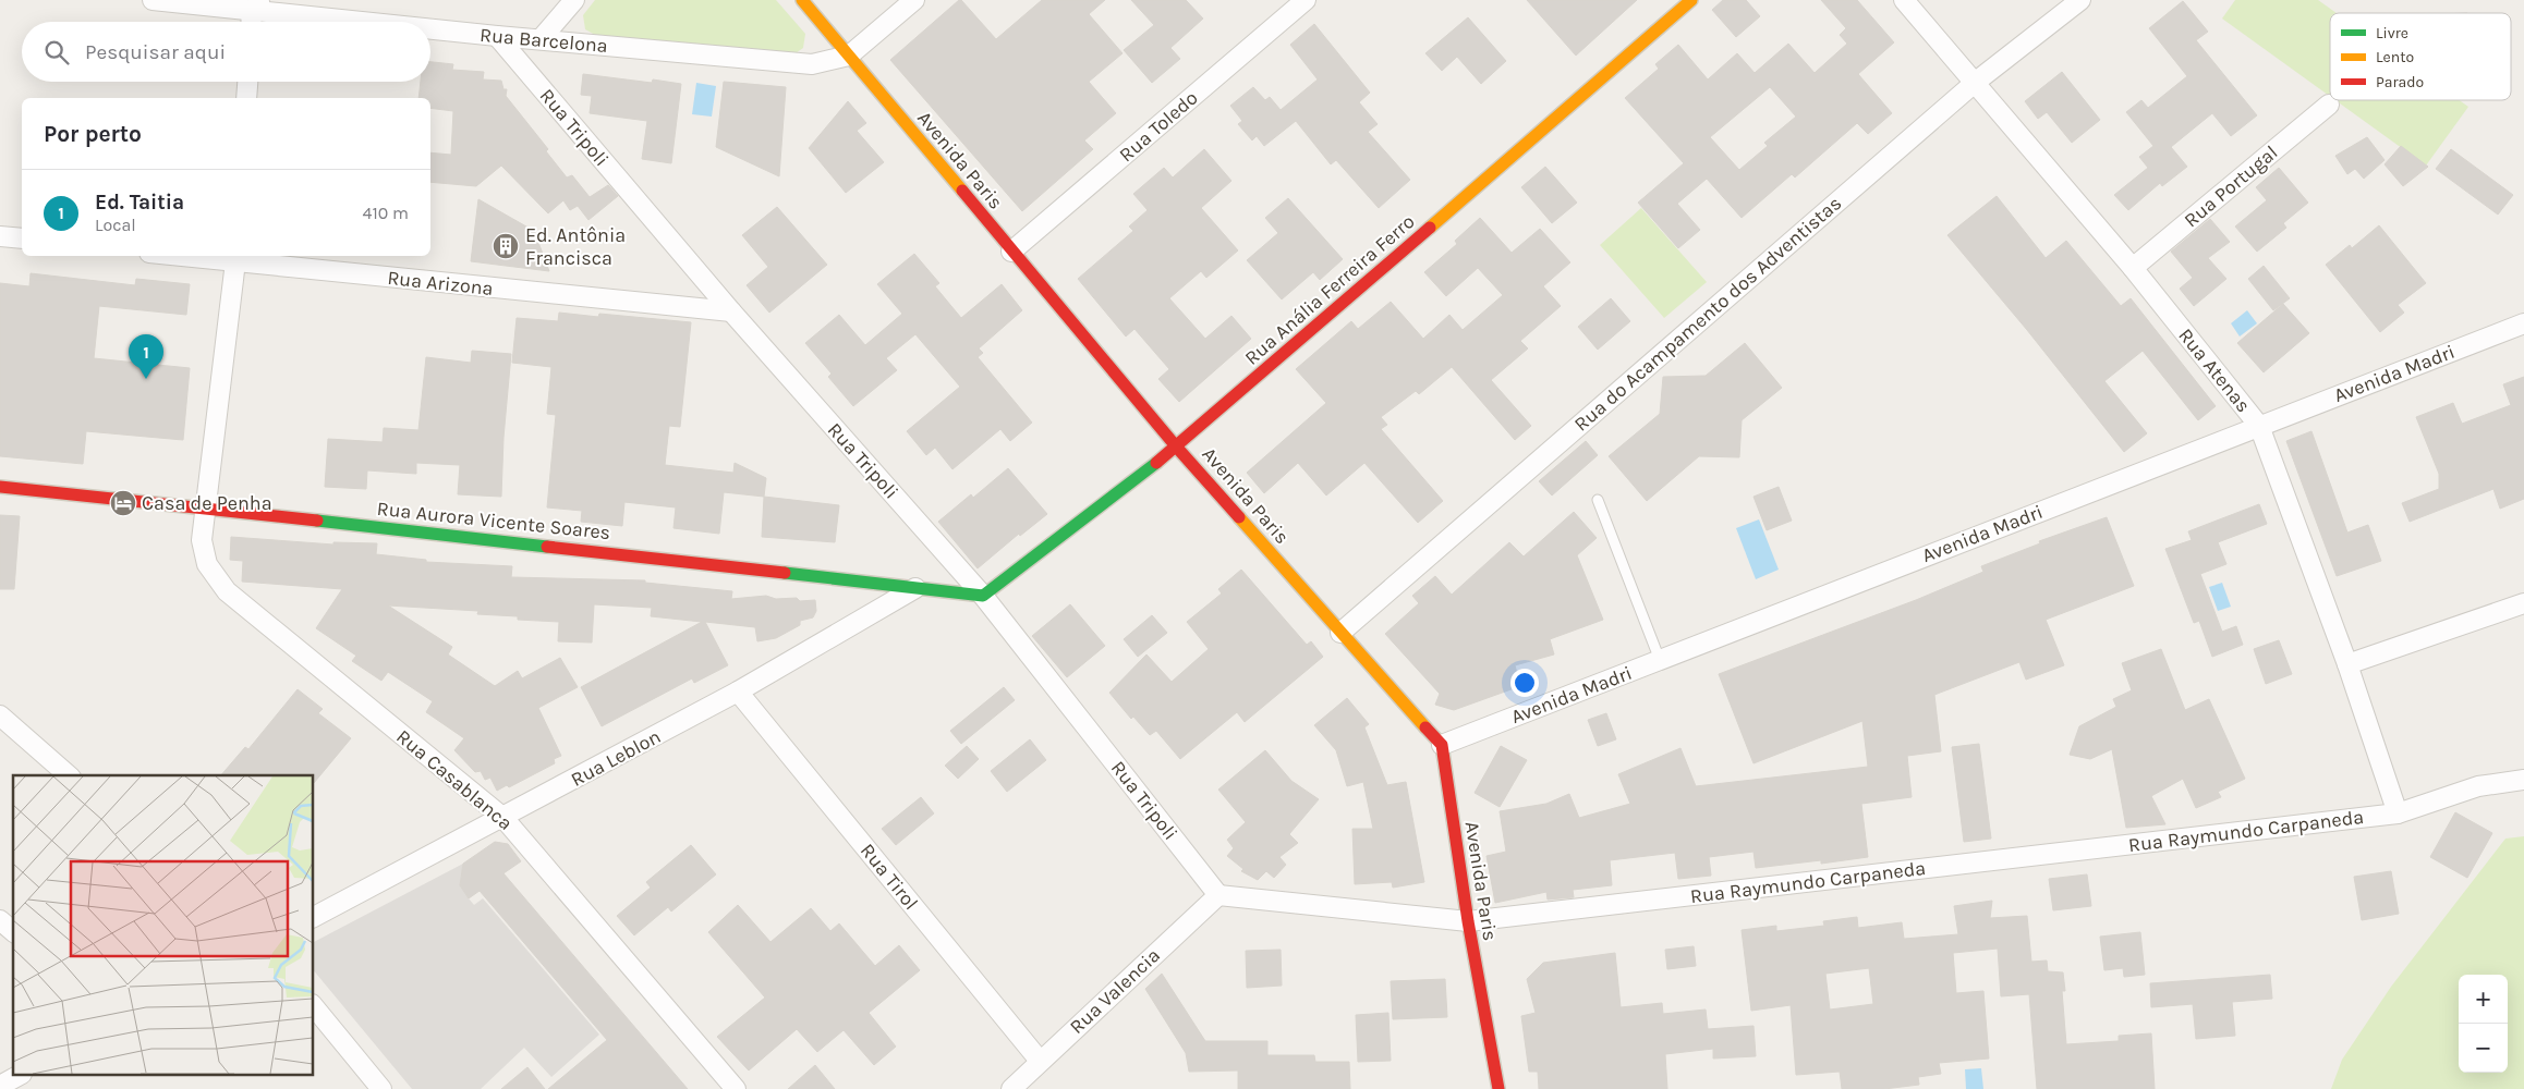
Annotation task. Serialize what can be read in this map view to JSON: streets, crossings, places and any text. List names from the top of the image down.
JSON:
{
  "streets": {
    "street": [
      "Rua Barcelona",
      "Rua Toledo",
      "Rua Tripoli",
      "Avenida Paris",
      "Rua Portugal",
      "Rua Arizona",
      "Rua Anália Ferreira Ferro",
      "Rua do Acampamento dos Adventistas",
      "Rua Atenas",
      "Avenida Madri",
      "Rua Aurora Vicente Soares",
      "Rua Leblon",
      "Rua Casablanca",
      "Rua Raymundo Carpaneda",
      "Rua Tirol",
      "Rua Valencia"
    ]
  },
  "crossings": [
    ["Rua Barcelona", "Rua Tripoli"],
    ["Rua Barcelona", "Avenida Paris"],
    ["Rua Toledo", "Avenida Paris"],
    ["Rua Tripoli", "Rua Arizona"],
    ["Rua Tripoli", "Rua Anália Ferreira Ferro"],
    ["Rua Tripoli", "Rua Aurora Vicente Soares"],
    ["Rua Tripoli", "Rua Raymundo Carpaneda"],
    ["Rua Tripoli", "Rua Valencia"],
    ["Avenida Paris", "Rua Anália Ferreira Ferro"],
    ["Avenida Paris", "Rua do Acampamento dos Adventistas"],
    ["Avenida Paris", "Avenida Madri"],
    ["Avenida Paris", "Rua Raymundo Carpaneda"],
    ["Rua Portugal", "Rua Atenas"],
    ["Rua Arizona", "Rua Casablanca"],
    ["Rua Anália Ferreira Ferro", "Rua Aurora Vicente Soares"],
    ["Rua do Acampamento dos Adventistas", "Rua Atenas"],
    ["Rua Atenas", "Avenida Madri"],
    ["Rua Atenas", "Rua Raymundo Carpaneda"],
    ["Rua Aurora Vicente Soares", "Rua Leblon"],
    ["Rua Aurora Vicente Soares", "Rua Casablanca"],
    ["Rua Leblon", "Rua Casablanca"],
    ["Rua Leblon", "Rua Tirol"],
    ["Rua Raymundo Carpaneda", "Rua Valencia"],
    ["Rua Tirol", "Rua Valencia"]
  ],
  "places": {
    "building": ["Ed. Antônia Francisca"],
    "hotel": ["Casa de Penha"]
  },
  "legend": ["Livre", "Lento", "Parado"],
  "page": {
    "search": "Pesquisar aqui",
    "heading": "Por perto",
    "list": [
      {
        "mark": "1",
        "name": "Ed. Taitia",
        "note": "Local",
        "value": "410 m"
      }
    ],
    "pins": "1",
    "map_buttons": ["+", "−"]
  }
}
